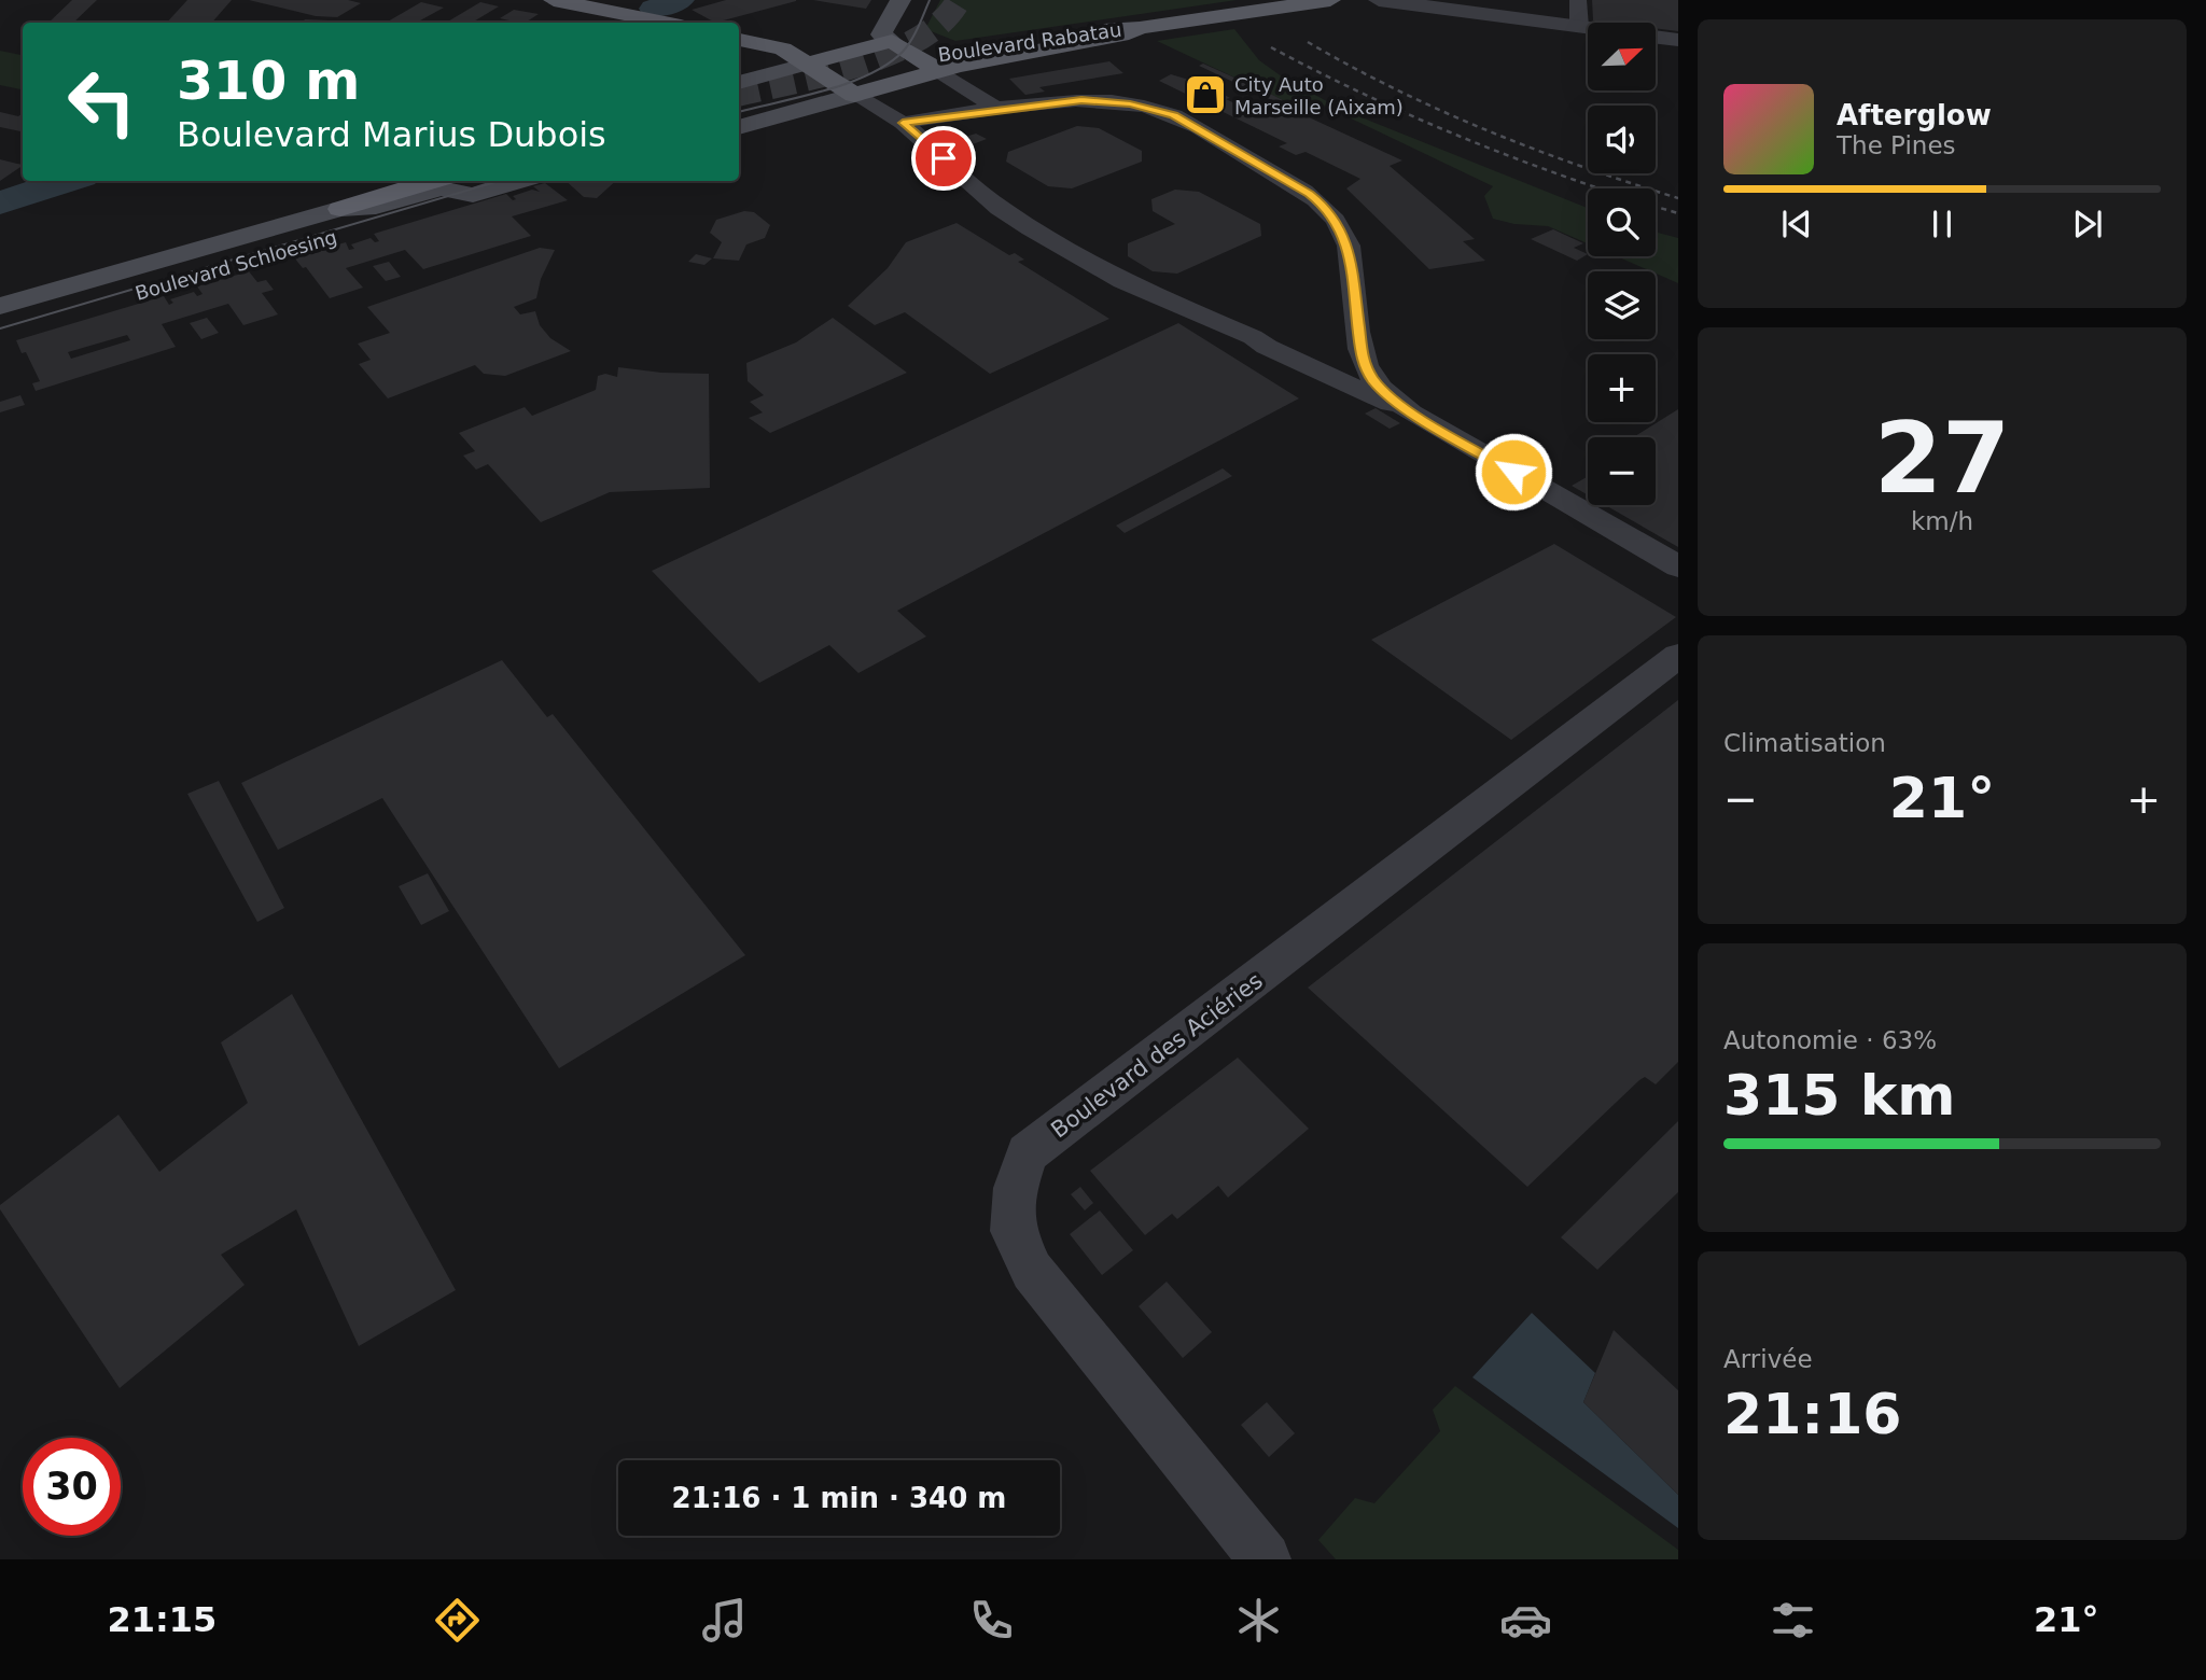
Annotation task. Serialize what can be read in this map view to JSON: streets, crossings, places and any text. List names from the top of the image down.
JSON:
{
  "streets": {
    "main road": ["Boulevard Rabatau", "Boulevard Schloesing"],
    "street": ["Boulevard des Aciéries"]
  },
  "places": {
    "shop": ["City Auto Marseille (Aixam)"]
  },
  "north": "top right",
  "page": {
    "map_buttons": ["+", "−"],
    "turn": ["310 m", "Boulevard Marius Dubois"],
    "song": ["Afterglow", "The Pines"],
    "tile": [
      ["27", "km/h"],
      "Climatisation",
      ["Autonomie · 63%", "315 km"],
      ["Arrivée", "21:16"]
    ],
    "heat": ["−", "21°", "+"],
    "limit": "30",
    "trip": "21:16 · 1 min · 340 m",
    "tabs": ["21:15", "21°"]
  }
}
